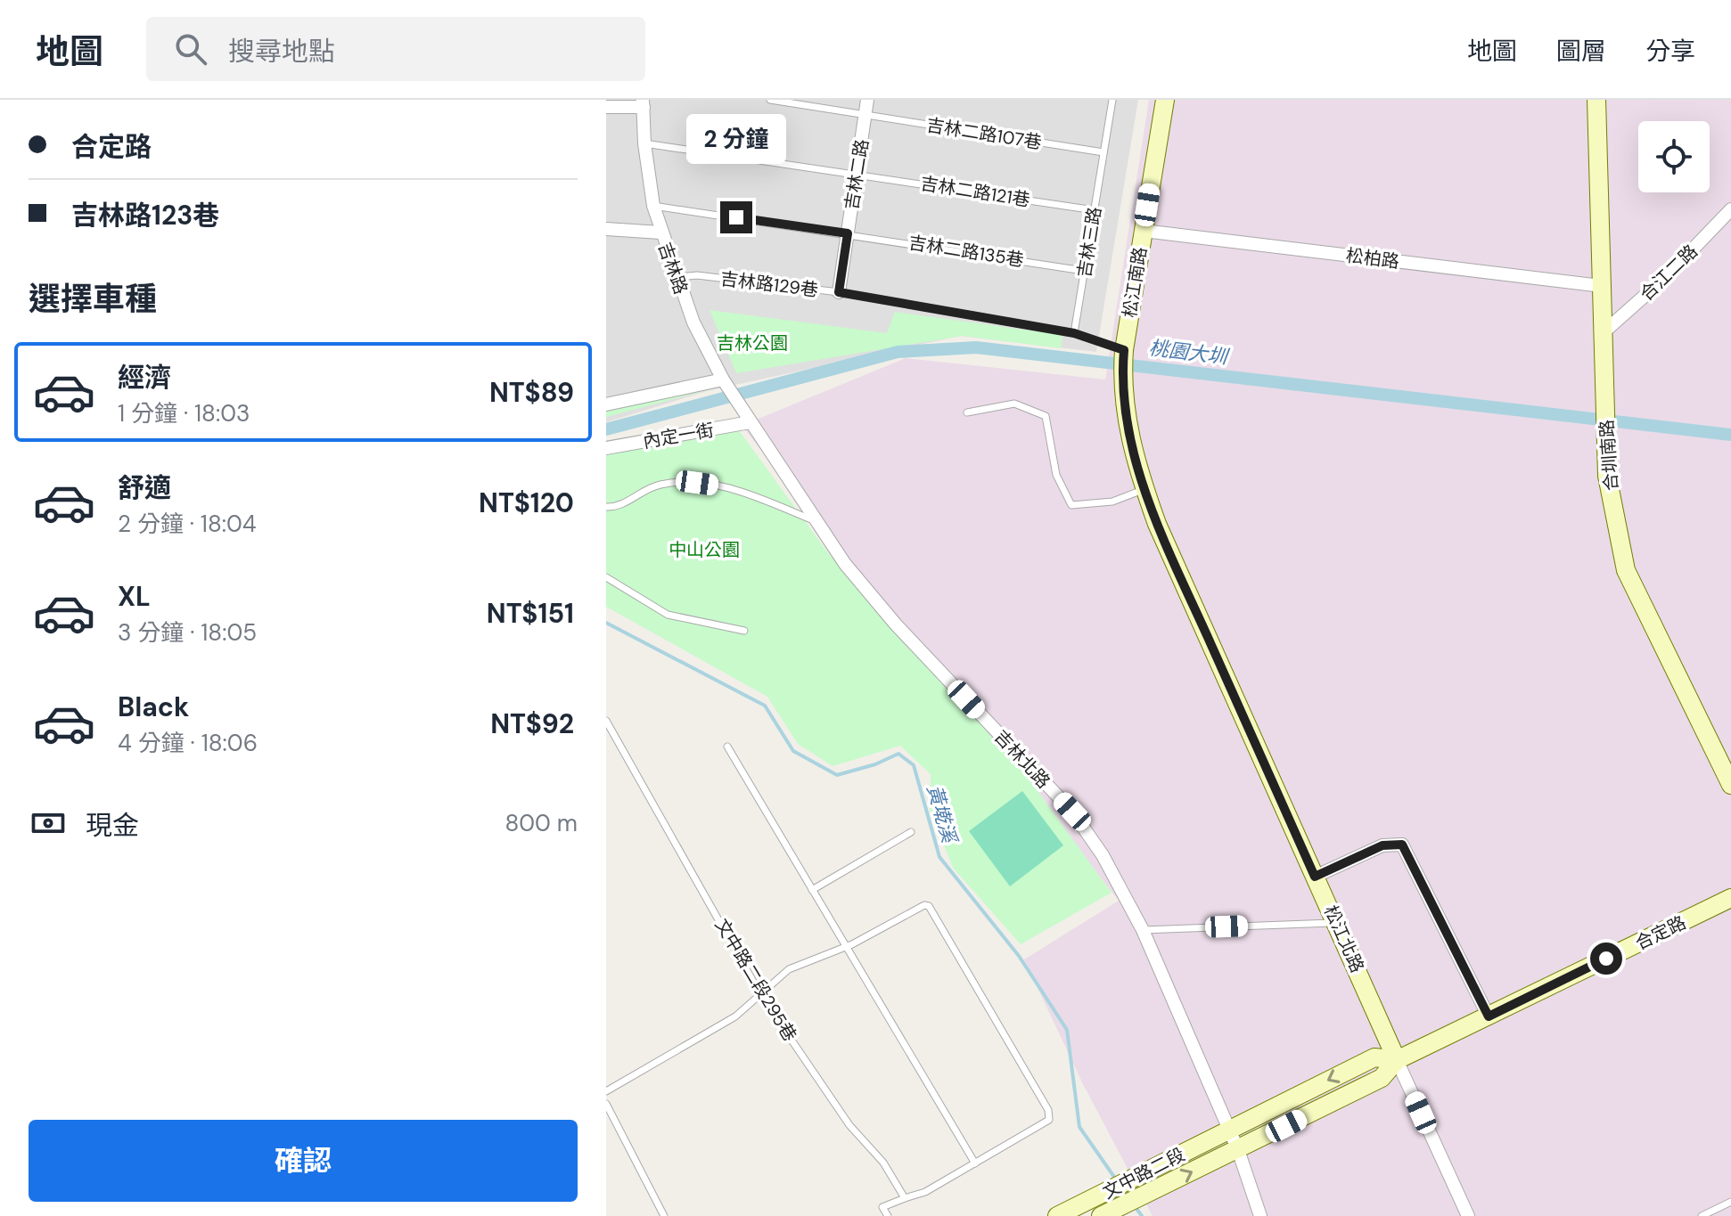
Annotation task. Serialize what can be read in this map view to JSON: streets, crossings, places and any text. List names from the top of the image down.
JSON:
{
  "streets": {
    "street": [
      "吉林二路",
      "松柏路",
      "吉林路",
      "合江二路",
      "松江南路",
      "內定一街",
      "合圳南路",
      "吉林北路",
      "合定路",
      "松江北路",
      "文中路二段"
    ],
    "lane": [
      "吉林二路107巷",
      "吉林二路121巷",
      "吉林三路",
      "吉林二路135巷",
      "吉林路129巷",
      "文中路二段295巷"
    ]
  },
  "crossings": [
    ["吉林二路107巷", "吉林二路"],
    ["吉林二路107巷", "吉林三路"],
    ["吉林二路", "吉林二路121巷"],
    ["吉林二路", "吉林二路135巷"],
    ["吉林二路", "吉林路129巷"],
    ["吉林二路121巷", "吉林三路"],
    ["吉林二路121巷", "吉林路"],
    ["吉林三路", "吉林二路135巷"],
    ["吉林三路", "吉林路129巷"],
    ["吉林二路135巷", "吉林路"],
    ["松柏路", "松江南路"],
    ["松柏路", "合圳南路"],
    ["吉林路", "吉林路129巷"],
    ["吉林路", "內定一街"],
    ["吉林路", "吉林北路"],
    ["合江二路", "合圳南路"],
    ["松江南路", "松江北路"],
    ["內定一街", "吉林北路"],
    ["吉林北路", "合定路"],
    ["吉林北路", "文中路二段"],
    ["合定路", "松江北路"],
    ["合定路", "文中路二段"]
  ],
  "water": ["桃園大圳", "黃墘溪"],
  "parks": ["吉林公園", "中山公園"],
  "page": {
    "header": "地圖",
    "search": "搜尋地點",
    "nav": ["地圖", "圖層", "分享"],
    "banner": ["合定路", "吉林路123巷"],
    "bubble": "2 分鐘",
    "heading": "選擇車種",
    "list": [
      {
        "name": "經濟",
        "note": "1 分鐘 · 18:03",
        "value": "NT$89"
      },
      {
        "name": "舒適",
        "note": "2 分鐘 · 18:04",
        "value": "NT$120"
      },
      {
        "name": "XL",
        "note": "3 分鐘 · 18:05",
        "value": "NT$151"
      },
      {
        "name": "Black",
        "note": "4 分鐘 · 18:06",
        "value": "NT$92"
      }
    ],
    "pay": ["現金", "800 m"],
    "buttons": "確認"
  }
}
